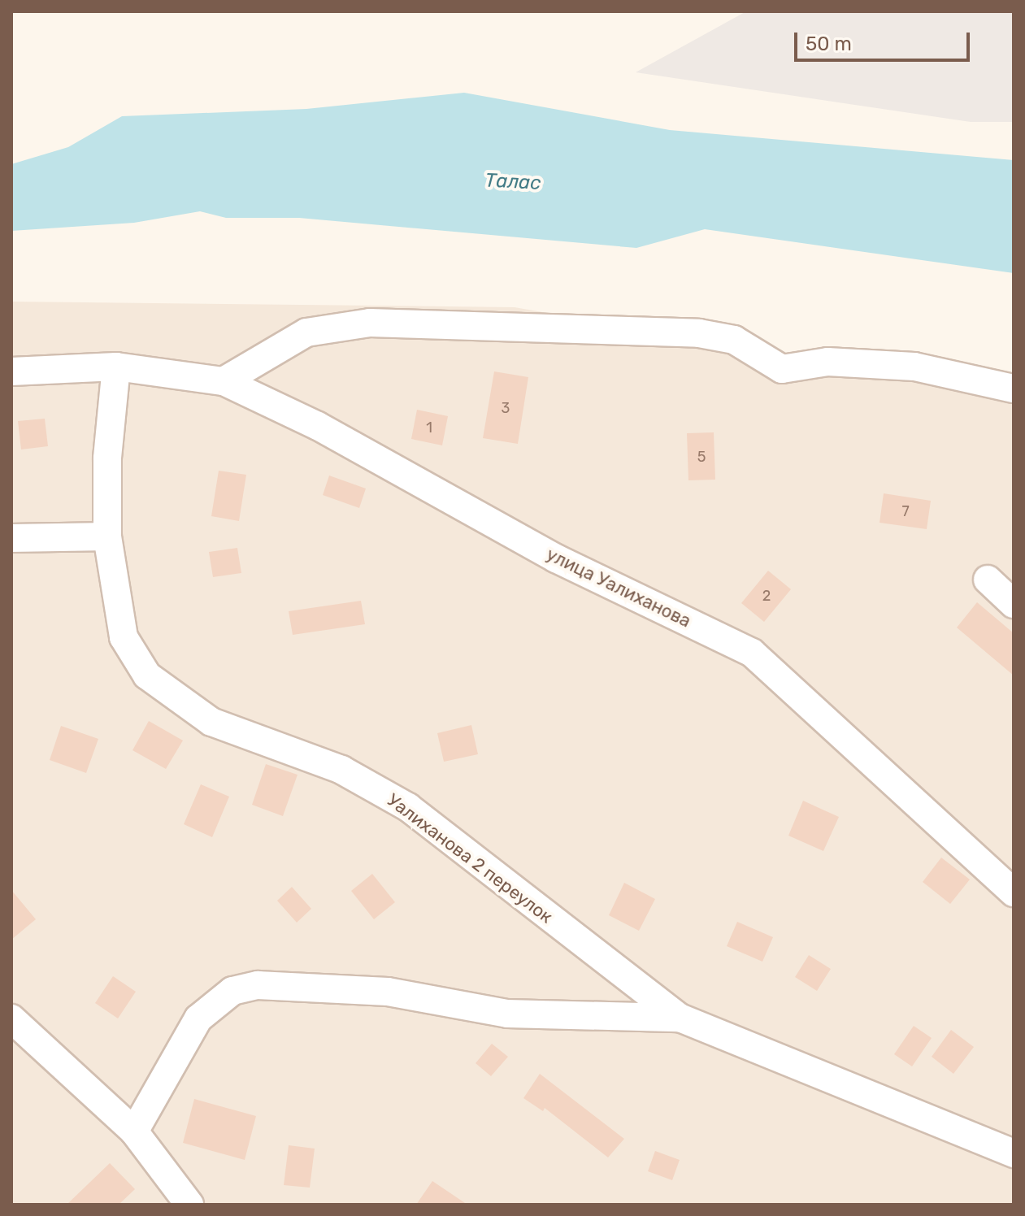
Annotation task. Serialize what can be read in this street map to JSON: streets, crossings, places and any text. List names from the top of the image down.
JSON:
{
  "streets": {
    "street": ["улица Уалиханова", "Уалиханова 2 переулок"]
  },
  "crossings": [
    ["улица Уалиханова", "Уалиханова 2 переулок"]
  ],
  "water": ["Талас"],
  "house_numbers": [
    "3",
    "1",
    "5",
    "7",
    "2"
  ],
  "scale_bar": "50 m"
}
